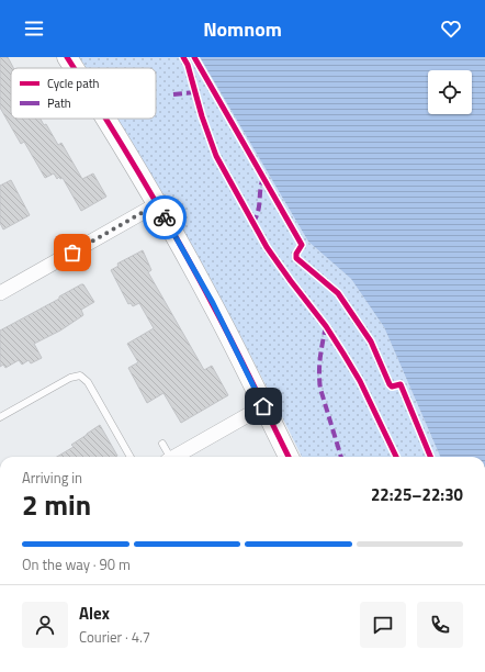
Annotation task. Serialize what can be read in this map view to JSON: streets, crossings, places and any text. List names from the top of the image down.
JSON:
{
  "legend": ["Cycle path", "Path"],
  "page": {
    "header": "Nomnom",
    "heading": ["2 min", "Arriving in", "22:25–22:30"],
    "panel": ["Alex", "Courier · 4.7"],
    "bar": "On the way · 90 m"
  }
}
